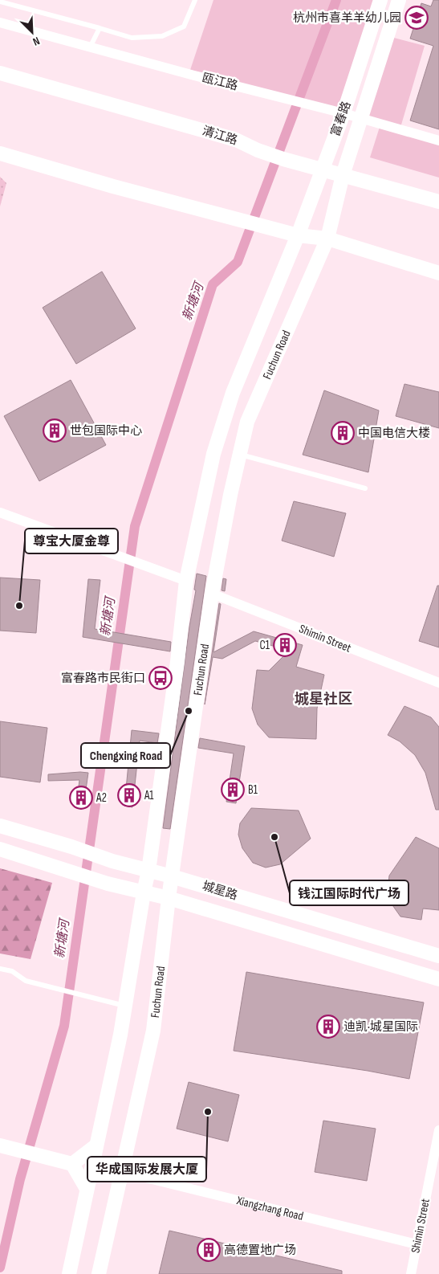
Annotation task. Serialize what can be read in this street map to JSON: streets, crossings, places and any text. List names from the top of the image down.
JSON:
{
  "streets": {
    "main road": [
      "富春路",
      "清江路",
      "Fuchun Road",
      "城星路"
    ],
    "street": ["瓯江路", "Shimin Street", "Xiangzhang Road"]
  },
  "crossings": [
    ["瓯江路", "富春路"],
    ["富春路", "清江路"],
    ["富春路", "Fuchun Road"],
    ["清江路", "Fuchun Road"],
    ["Fuchun Road", "Shimin Street"],
    ["Fuchun Road", "城星路"],
    ["Fuchun Road", "Xiangzhang Road"],
    ["Shimin Street", "Xiangzhang Road"]
  ],
  "districts": ["城星社区"],
  "water": ["新塘河"],
  "places": {
    "school or university": ["杭州市喜羊羊幼儿园"],
    "building": [
      "世包国际中心",
      "中国电信大楼",
      "C1",
      "B1",
      "A1",
      "A2",
      "迪凯·城星国际",
      "高德置地广场"
    ],
    "other": [
      "尊宝大厦金尊",
      "Chengxing Road",
      "钱江国际时代广场",
      "华成国际发展大厦"
    ],
    "bus stop": ["富春路市民街口"]
  },
  "north": "bottom right"
}
